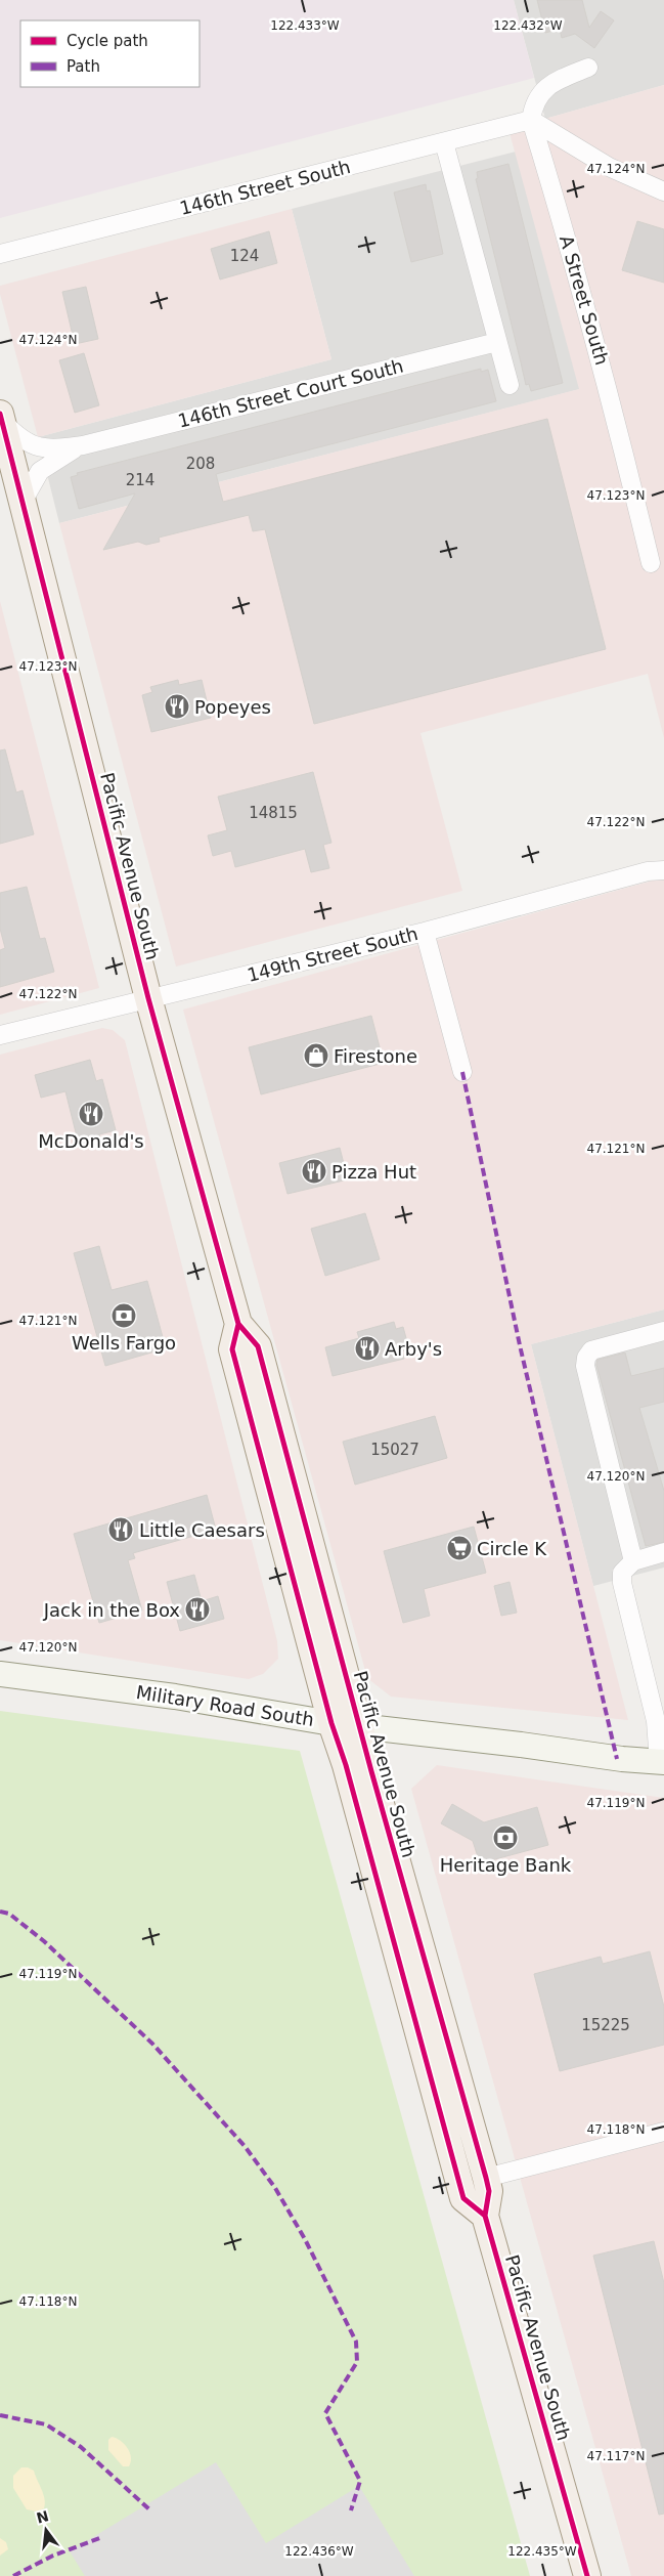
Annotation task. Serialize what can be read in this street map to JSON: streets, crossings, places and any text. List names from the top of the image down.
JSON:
{
  "streets": {
    "main road": ["Pacific Avenue South", "Military Road South"],
    "street": [
      "146th Street South",
      "A Street South",
      "146th Street Court South",
      "149th Street South"
    ]
  },
  "crossings": [
    ["146th Street South", "A Street South"],
    ["146th Street Court South", "Pacific Avenue South"],
    ["Pacific Avenue South", "149th Street South"],
    ["Pacific Avenue South", "Military Road South"]
  ],
  "places": {
    "restaurant": [
      "Popeyes",
      "McDonald's",
      "Pizza Hut",
      "Arby's",
      "Little Caesars",
      "Jack in the Box"
    ],
    "shop": ["Firestone"],
    "bank": ["Wells Fargo", "Heritage Bank"],
    "supermarket": ["Circle K"]
  },
  "house_numbers": [
    "124",
    "208",
    "214",
    "14815",
    "15027",
    "15225"
  ],
  "legend": ["Cycle path", "Path"],
  "north": "top",
  "coordinates": [
    "122.432°W",
    "122.433°W",
    "47.124°N",
    "47.123°N",
    "47.122°N",
    "47.121°N",
    "47.120°N",
    "47.119°N",
    "47.118°N",
    "47.117°N",
    "122.436°W",
    "122.435°W"
  ]
}
